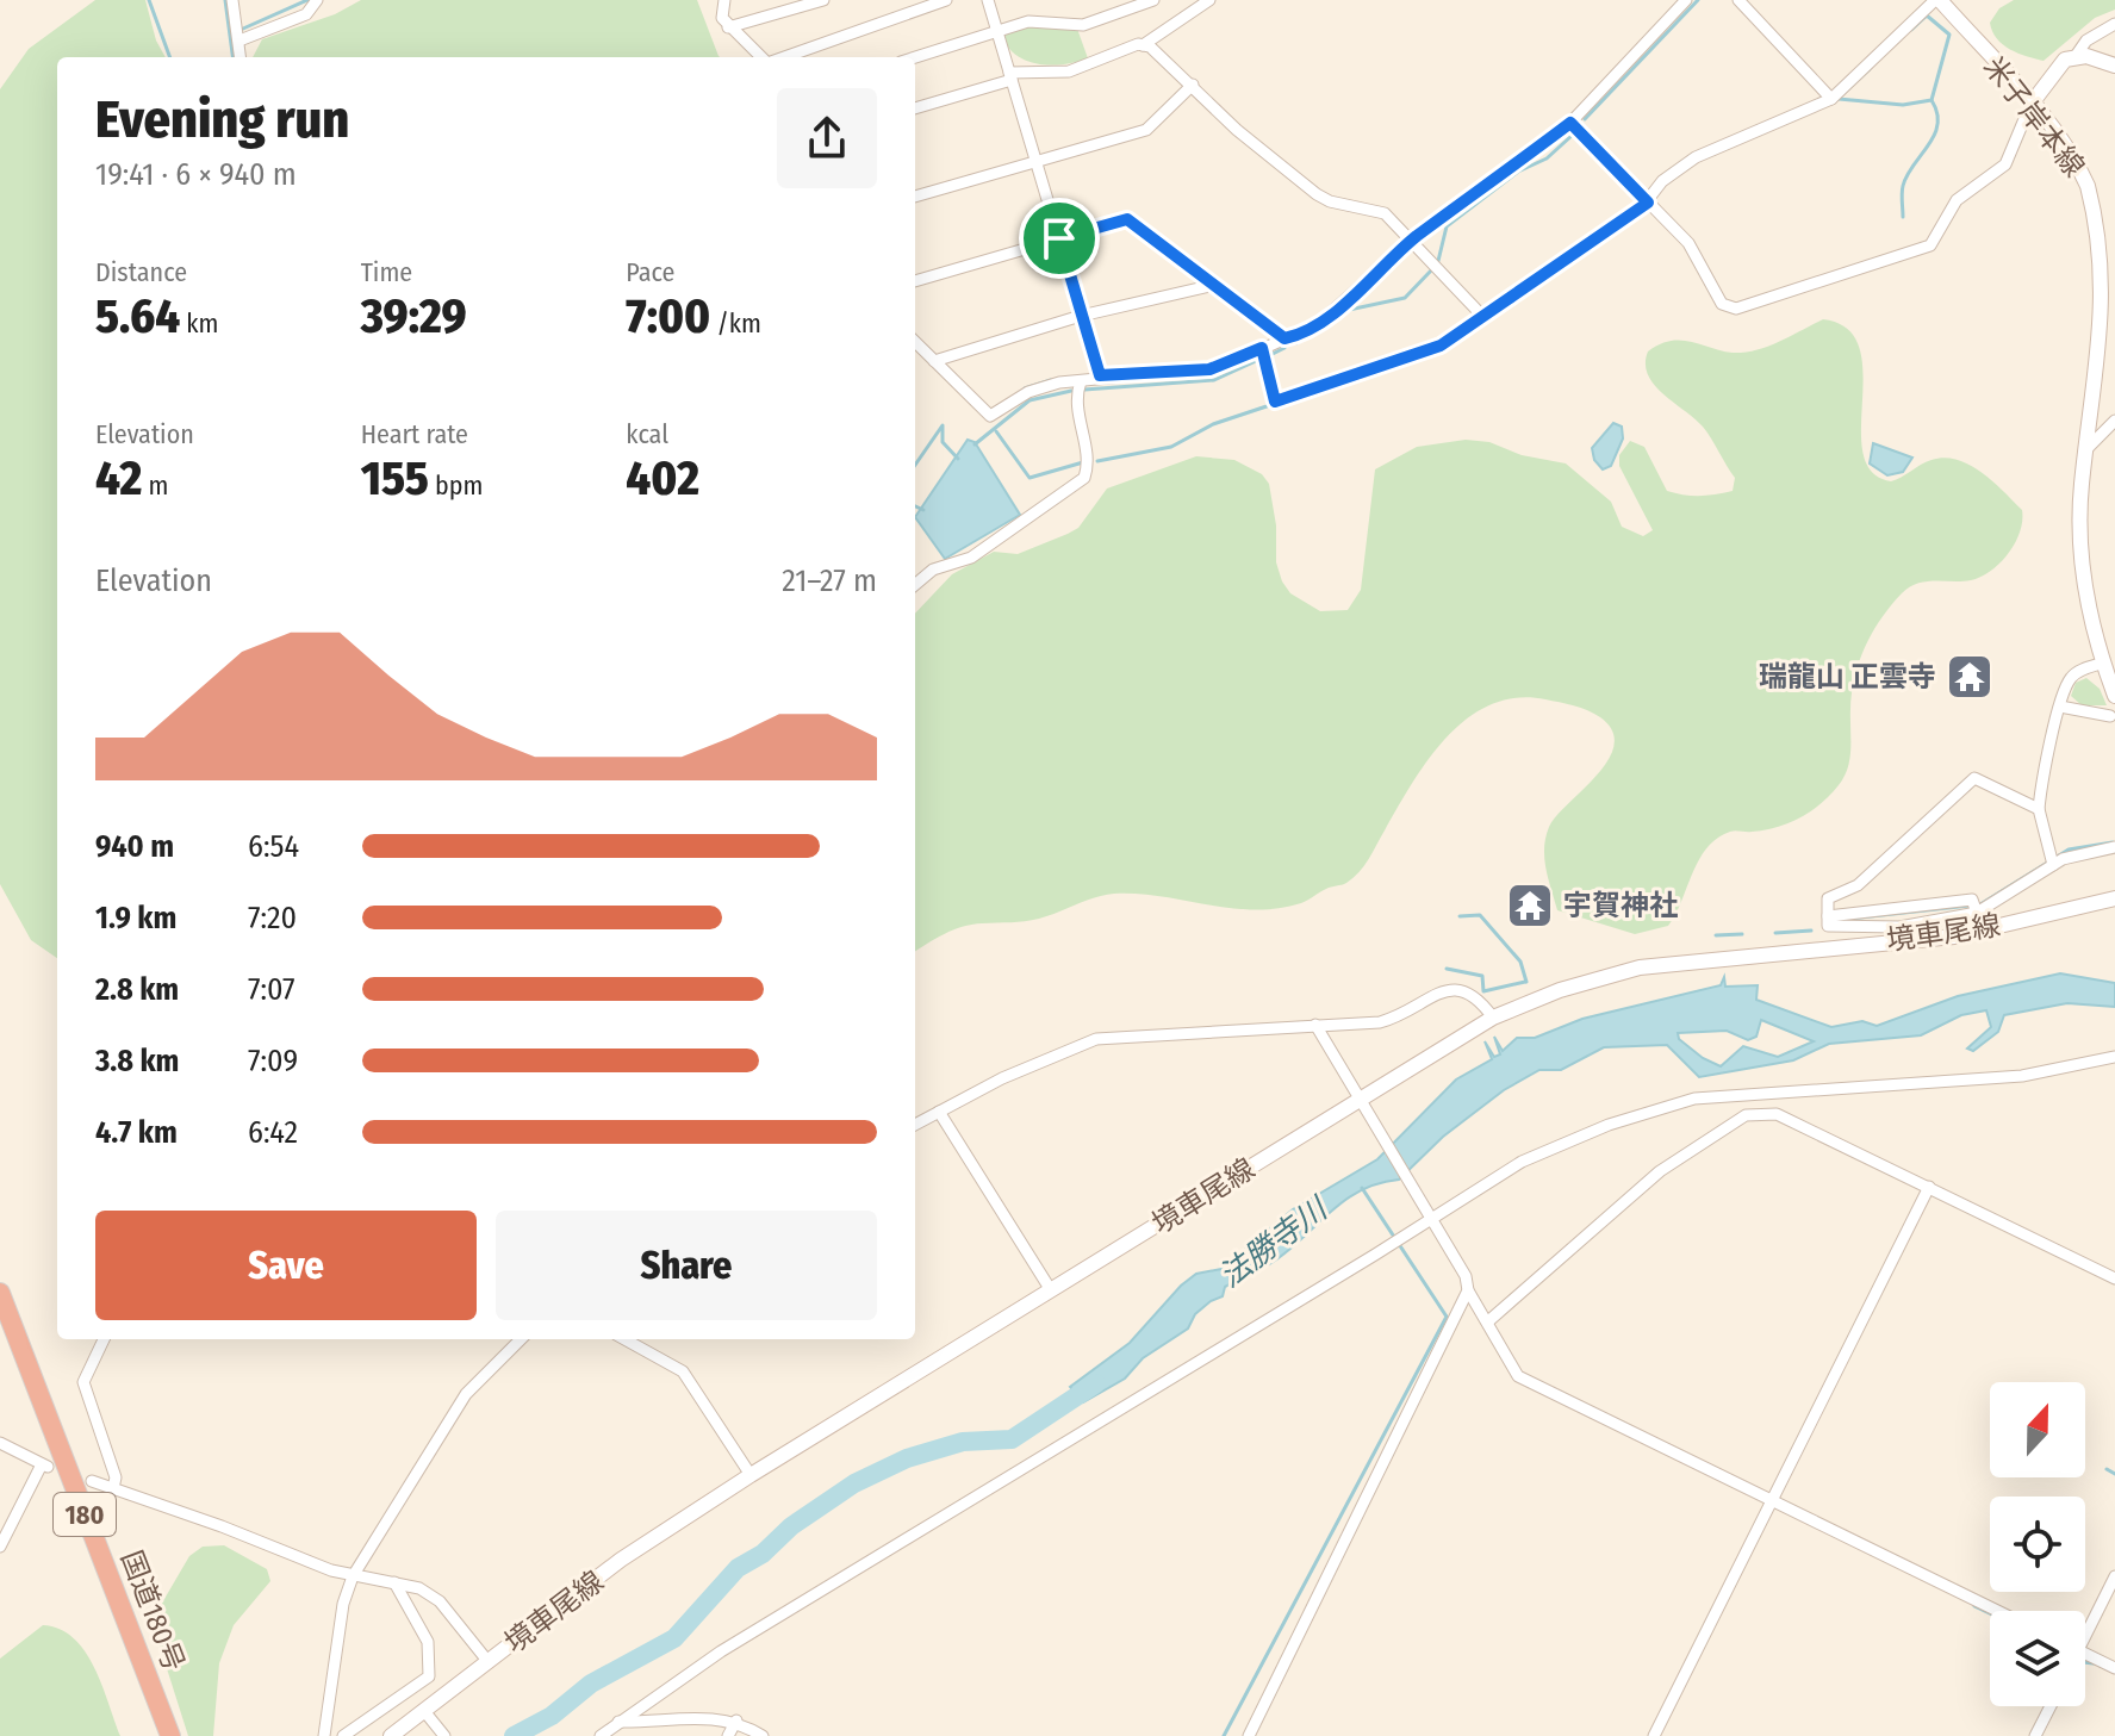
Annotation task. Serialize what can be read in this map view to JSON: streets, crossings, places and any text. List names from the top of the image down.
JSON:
{
  "streets": {
    "highway": ["180", "国道180号"],
    "main road": ["米子岸本線", "境車尾線"]
  },
  "water": ["法勝寺川"],
  "places": {
    "temple": ["瑞龍山 正雲寺", "宇賀神社"]
  },
  "north": "top",
  "page": {
    "heading": ["Evening run", "19:41 · 6 × 940 m"],
    "stats": [
      ["Distance", "5.64 km"],
      ["Time", "39:29"],
      ["Pace", "7:00 /km"],
      ["Elevation", "42 m"],
      ["Heart rate", "155 bpm"],
      ["kcal", "402"]
    ],
    "chart": ["Elevation", "21–27 m"],
    "list": [
      {
        "name": "940 m",
        "note": "6:54"
      },
      {
        "name": "1.9 km",
        "note": "7:20"
      },
      {
        "name": "2.8 km",
        "note": "7:07"
      },
      {
        "name": "3.8 km",
        "note": "7:09"
      },
      {
        "name": "4.7 km",
        "note": "6:42"
      }
    ],
    "buttons": ["Save", "Share"]
  }
}
